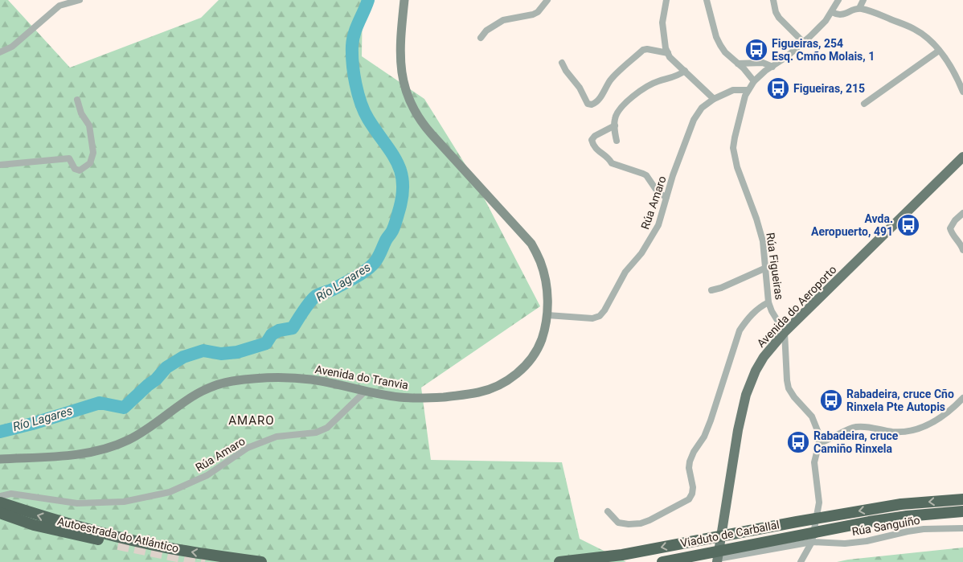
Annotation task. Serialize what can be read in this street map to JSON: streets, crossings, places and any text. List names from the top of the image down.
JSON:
{
  "streets": {
    "highway": ["Viaduto de Carballal", "Autoestrada do Atlántico"],
    "main road": ["Avenida do Aeroporto", "Avenida do Tranvia"],
    "street": ["Rúa Amaro", "Rúa Figueiras", "Rúa Sanguiño"]
  },
  "crossings": [
    ["Rúa Amaro", "Rúa Figueiras"],
    ["Rúa Amaro", "Avenida do Tranvia"],
    ["Rúa Figueiras", "Avenida do Aeroporto"],
    ["Rúa Figueiras", "Rúa Sanguiño"],
    ["Avenida do Aeroporto", "Rúa Sanguiño"]
  ],
  "districts": ["AMARO"],
  "water": ["Río Lagares"],
  "places": {
    "bus stop": [
      "Figueiras, 254 Esq. Cmño Molais, 1",
      "Figueiras, 215",
      "Avda. Aeropuerto, 491",
      "Rabadeira, cruce Cño Rinxela Pte Autopis",
      "Rabadeira, cruce Camiño Rinxela"
    ]
  }
}
